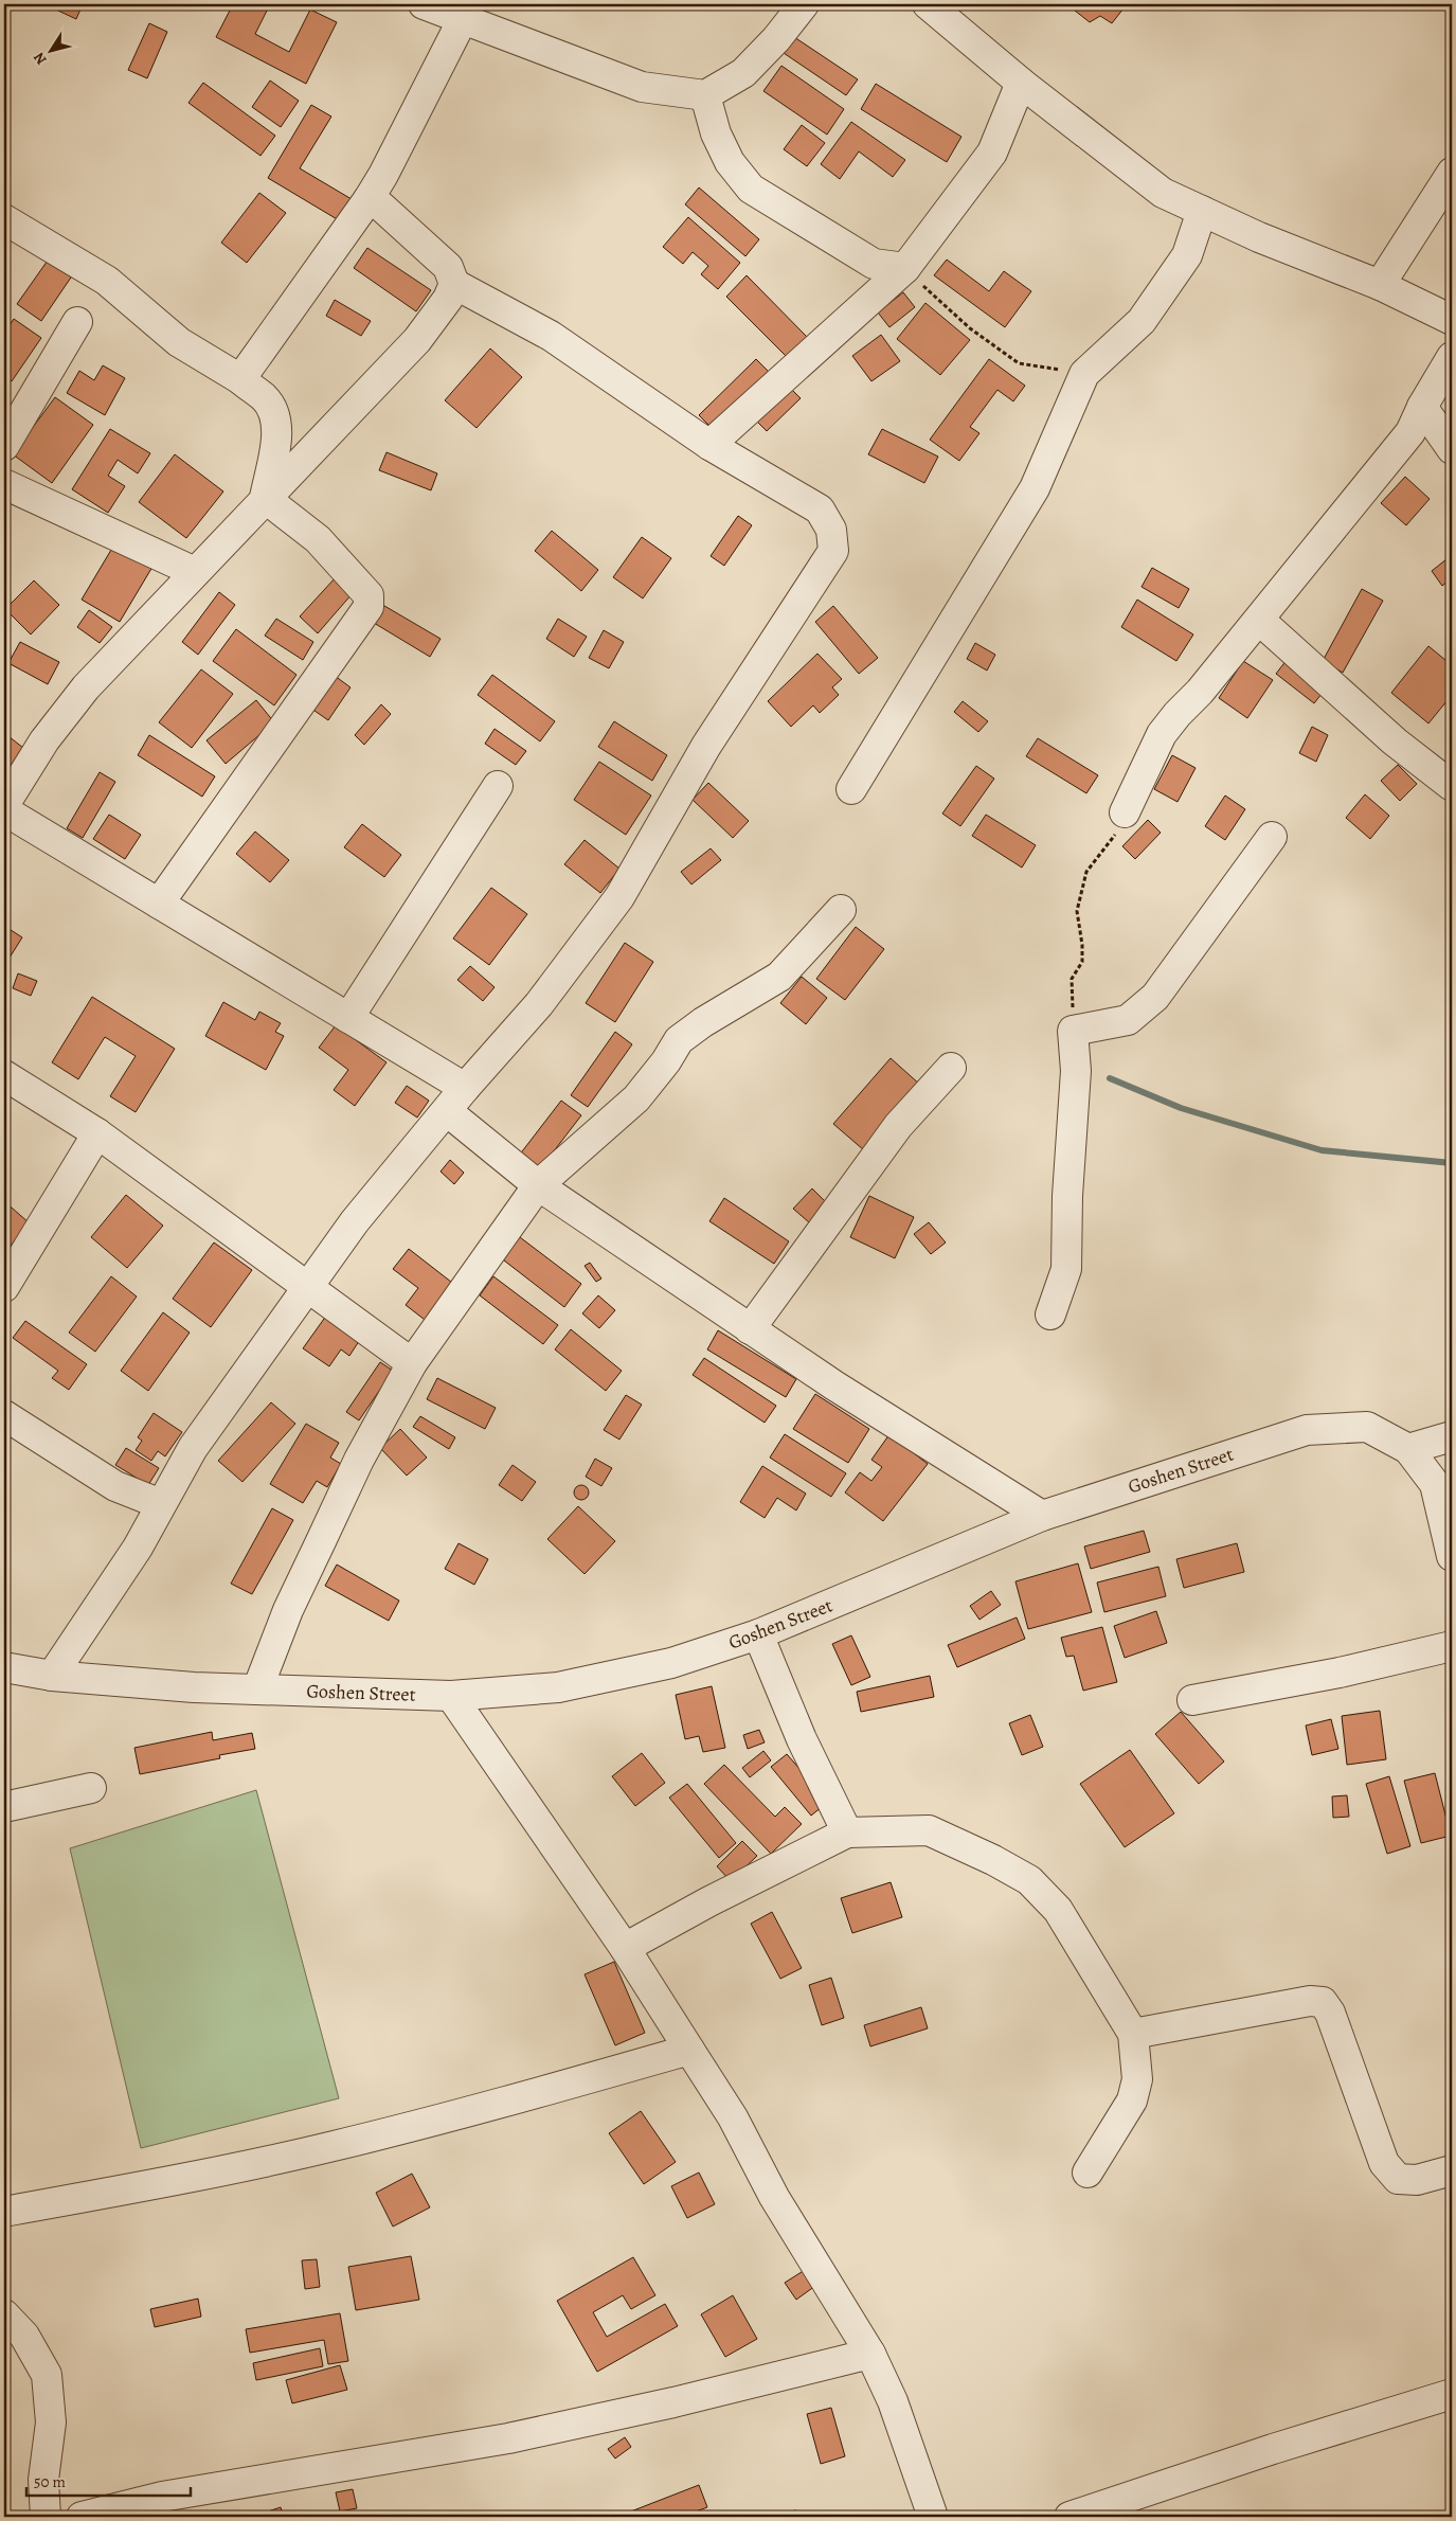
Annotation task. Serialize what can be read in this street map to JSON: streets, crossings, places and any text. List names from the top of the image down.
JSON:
{
  "streets": {
    "street": ["Goshen Street"]
  },
  "scale_bar": "50 m",
  "north": "bottom left"
}
